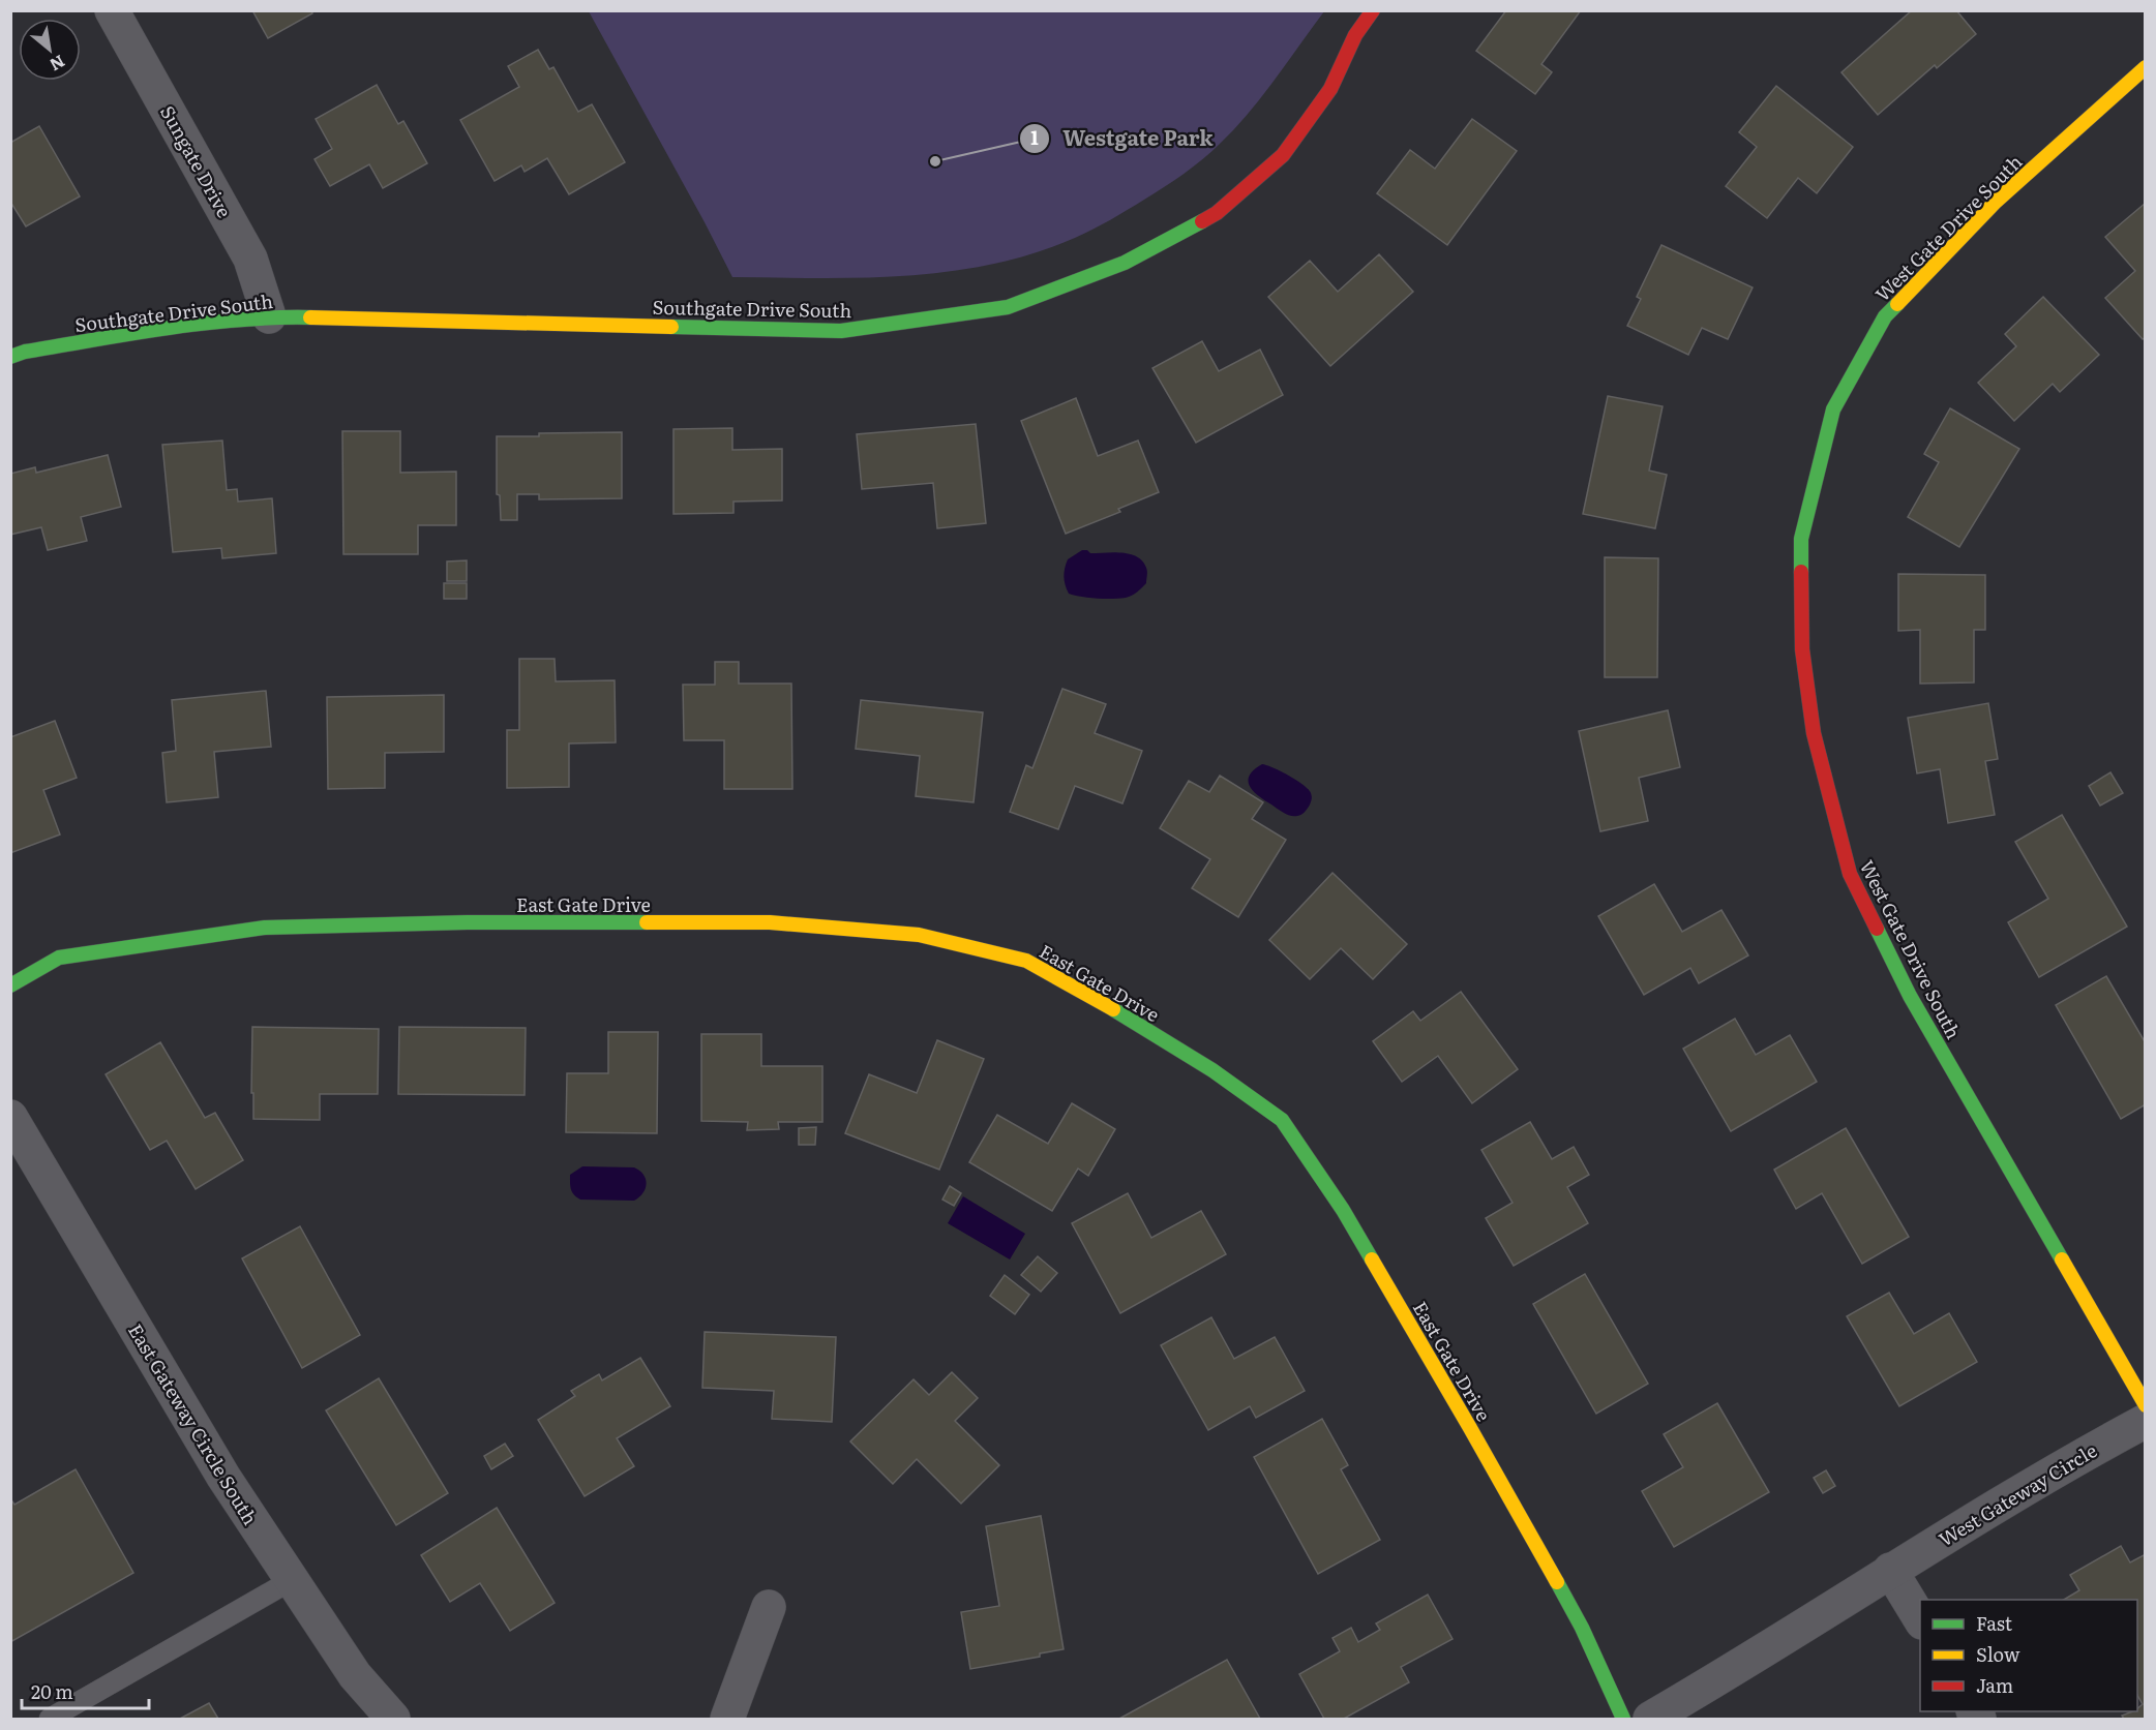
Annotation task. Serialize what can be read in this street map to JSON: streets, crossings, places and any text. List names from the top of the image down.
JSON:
{
  "streets": {
    "street": [
      "Sungate Drive",
      "West Gate Drive South",
      "Southgate Drive South",
      "East Gate Drive",
      "East Gateway Circle South",
      "West Gateway Circle"
    ]
  },
  "crossings": [
    ["Sungate Drive", "Southgate Drive South"]
  ],
  "places": ["Westgate Park"],
  "legend": ["Fast", "Slow", "Jam"],
  "scale_bar": "20 m",
  "north": "bottom right"
}
